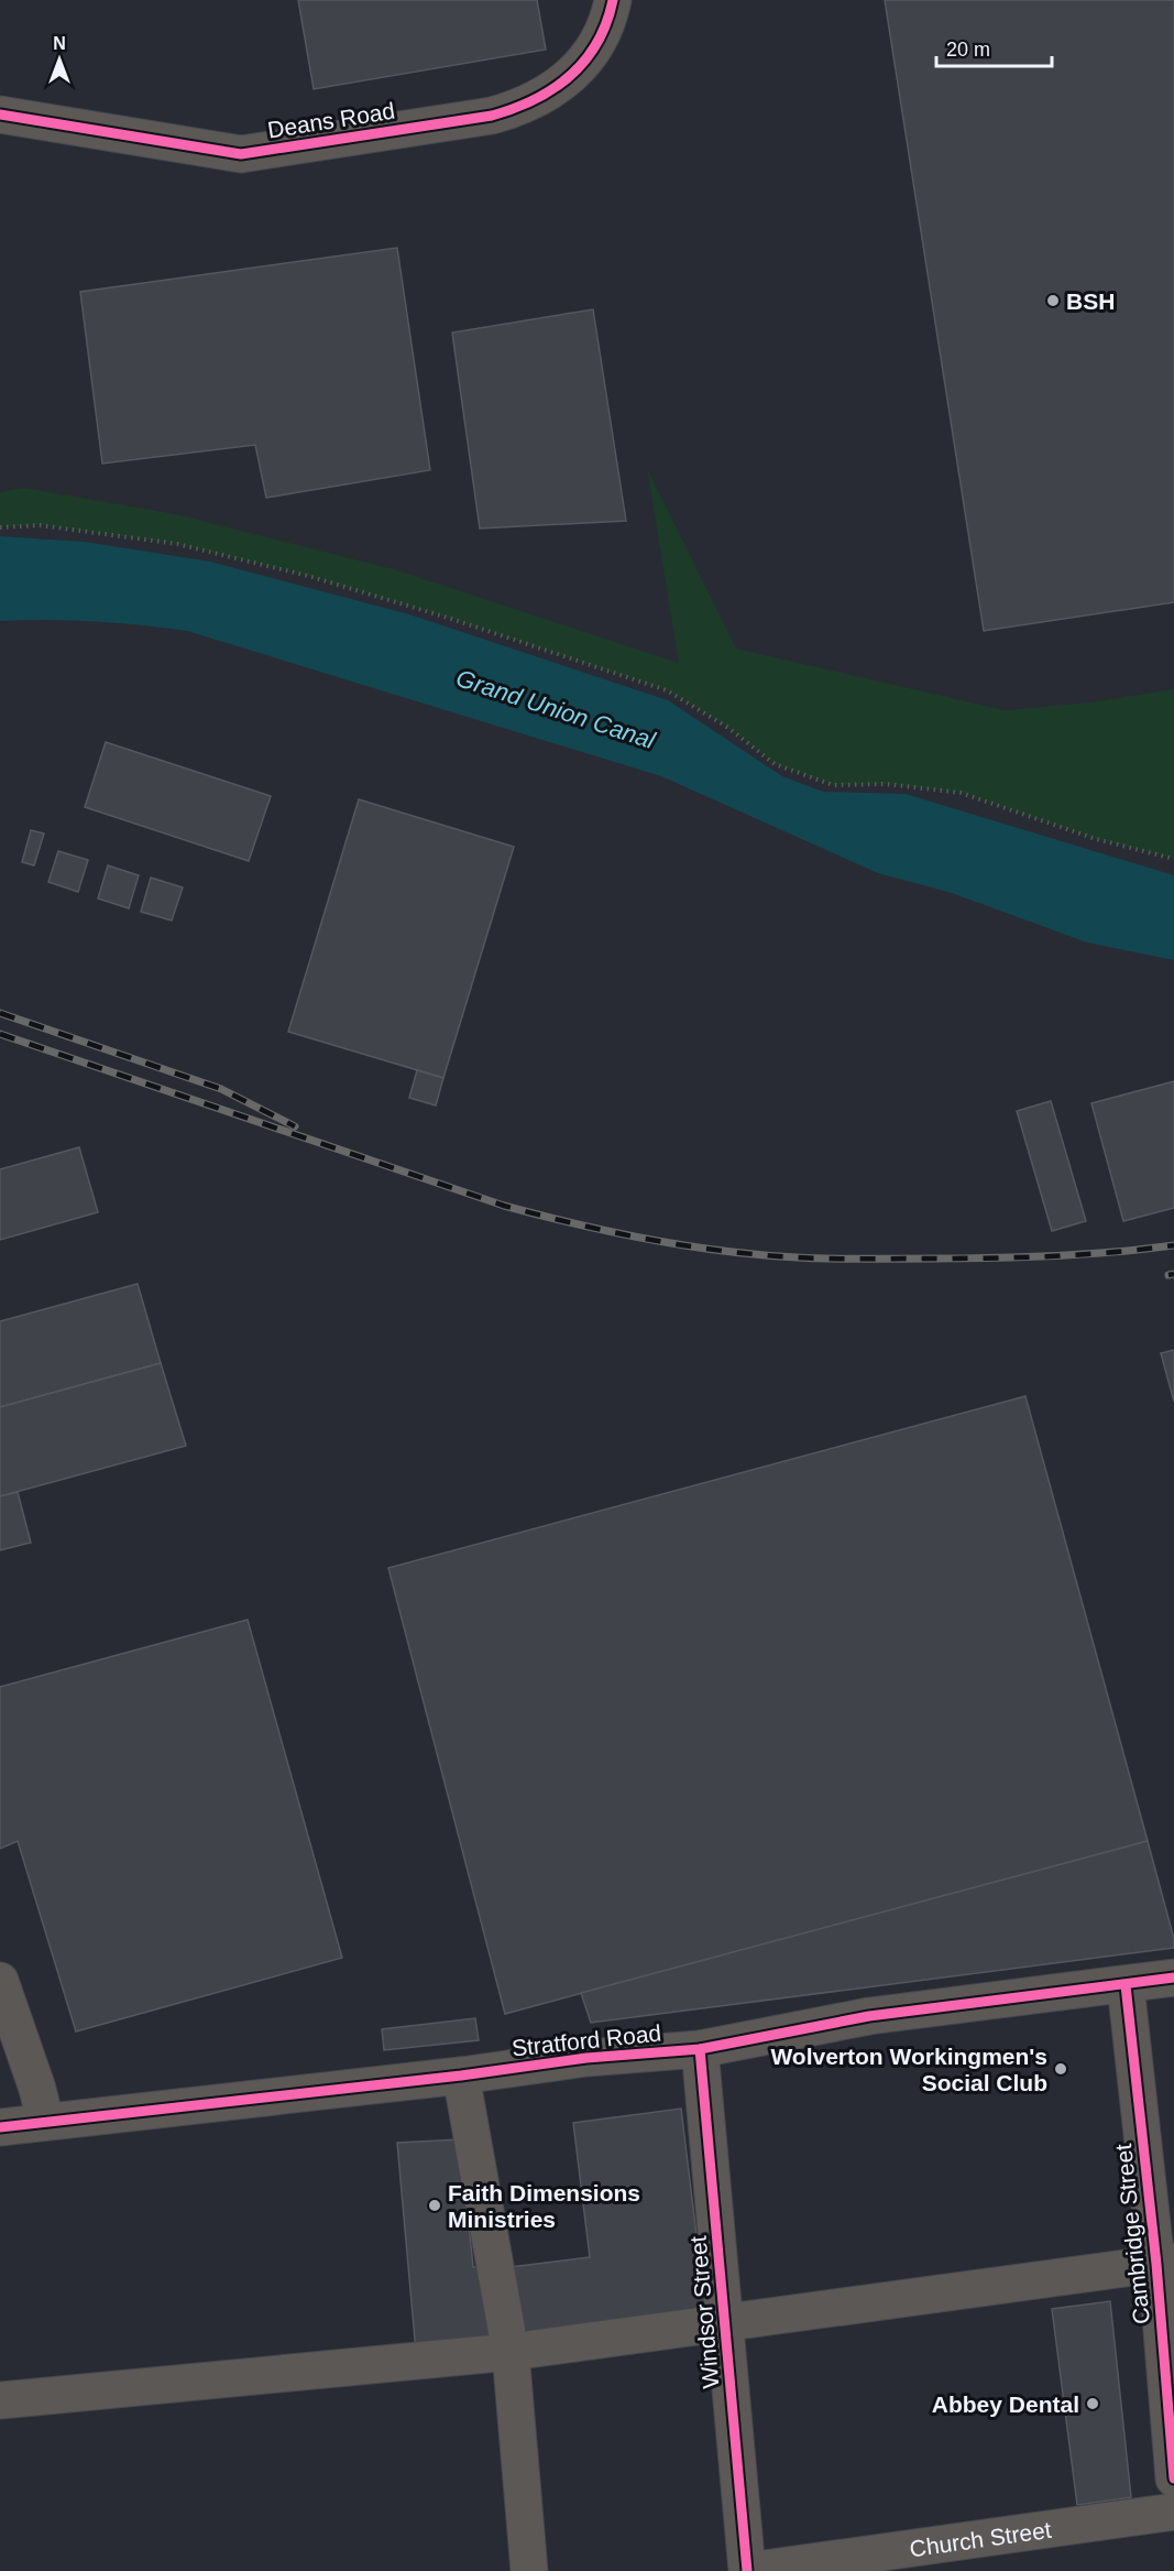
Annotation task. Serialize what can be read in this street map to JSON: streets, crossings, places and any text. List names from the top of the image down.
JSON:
{
  "streets": {
    "street": [
      "Deans Road",
      "Stratford Road",
      "Cambridge Street",
      "Windsor Street",
      "Church Street"
    ]
  },
  "crossings": [
    ["Stratford Road", "Cambridge Street"],
    ["Stratford Road", "Windsor Street"],
    ["Windsor Street", "Church Street"]
  ],
  "water": ["Grand Union Canal"],
  "places": [
    "BSH",
    "Wolverton Workingmen's Social Club",
    "Faith Dimensions Ministries",
    "Abbey Dental"
  ],
  "scale_bar": "20 m",
  "north": "top"
}
